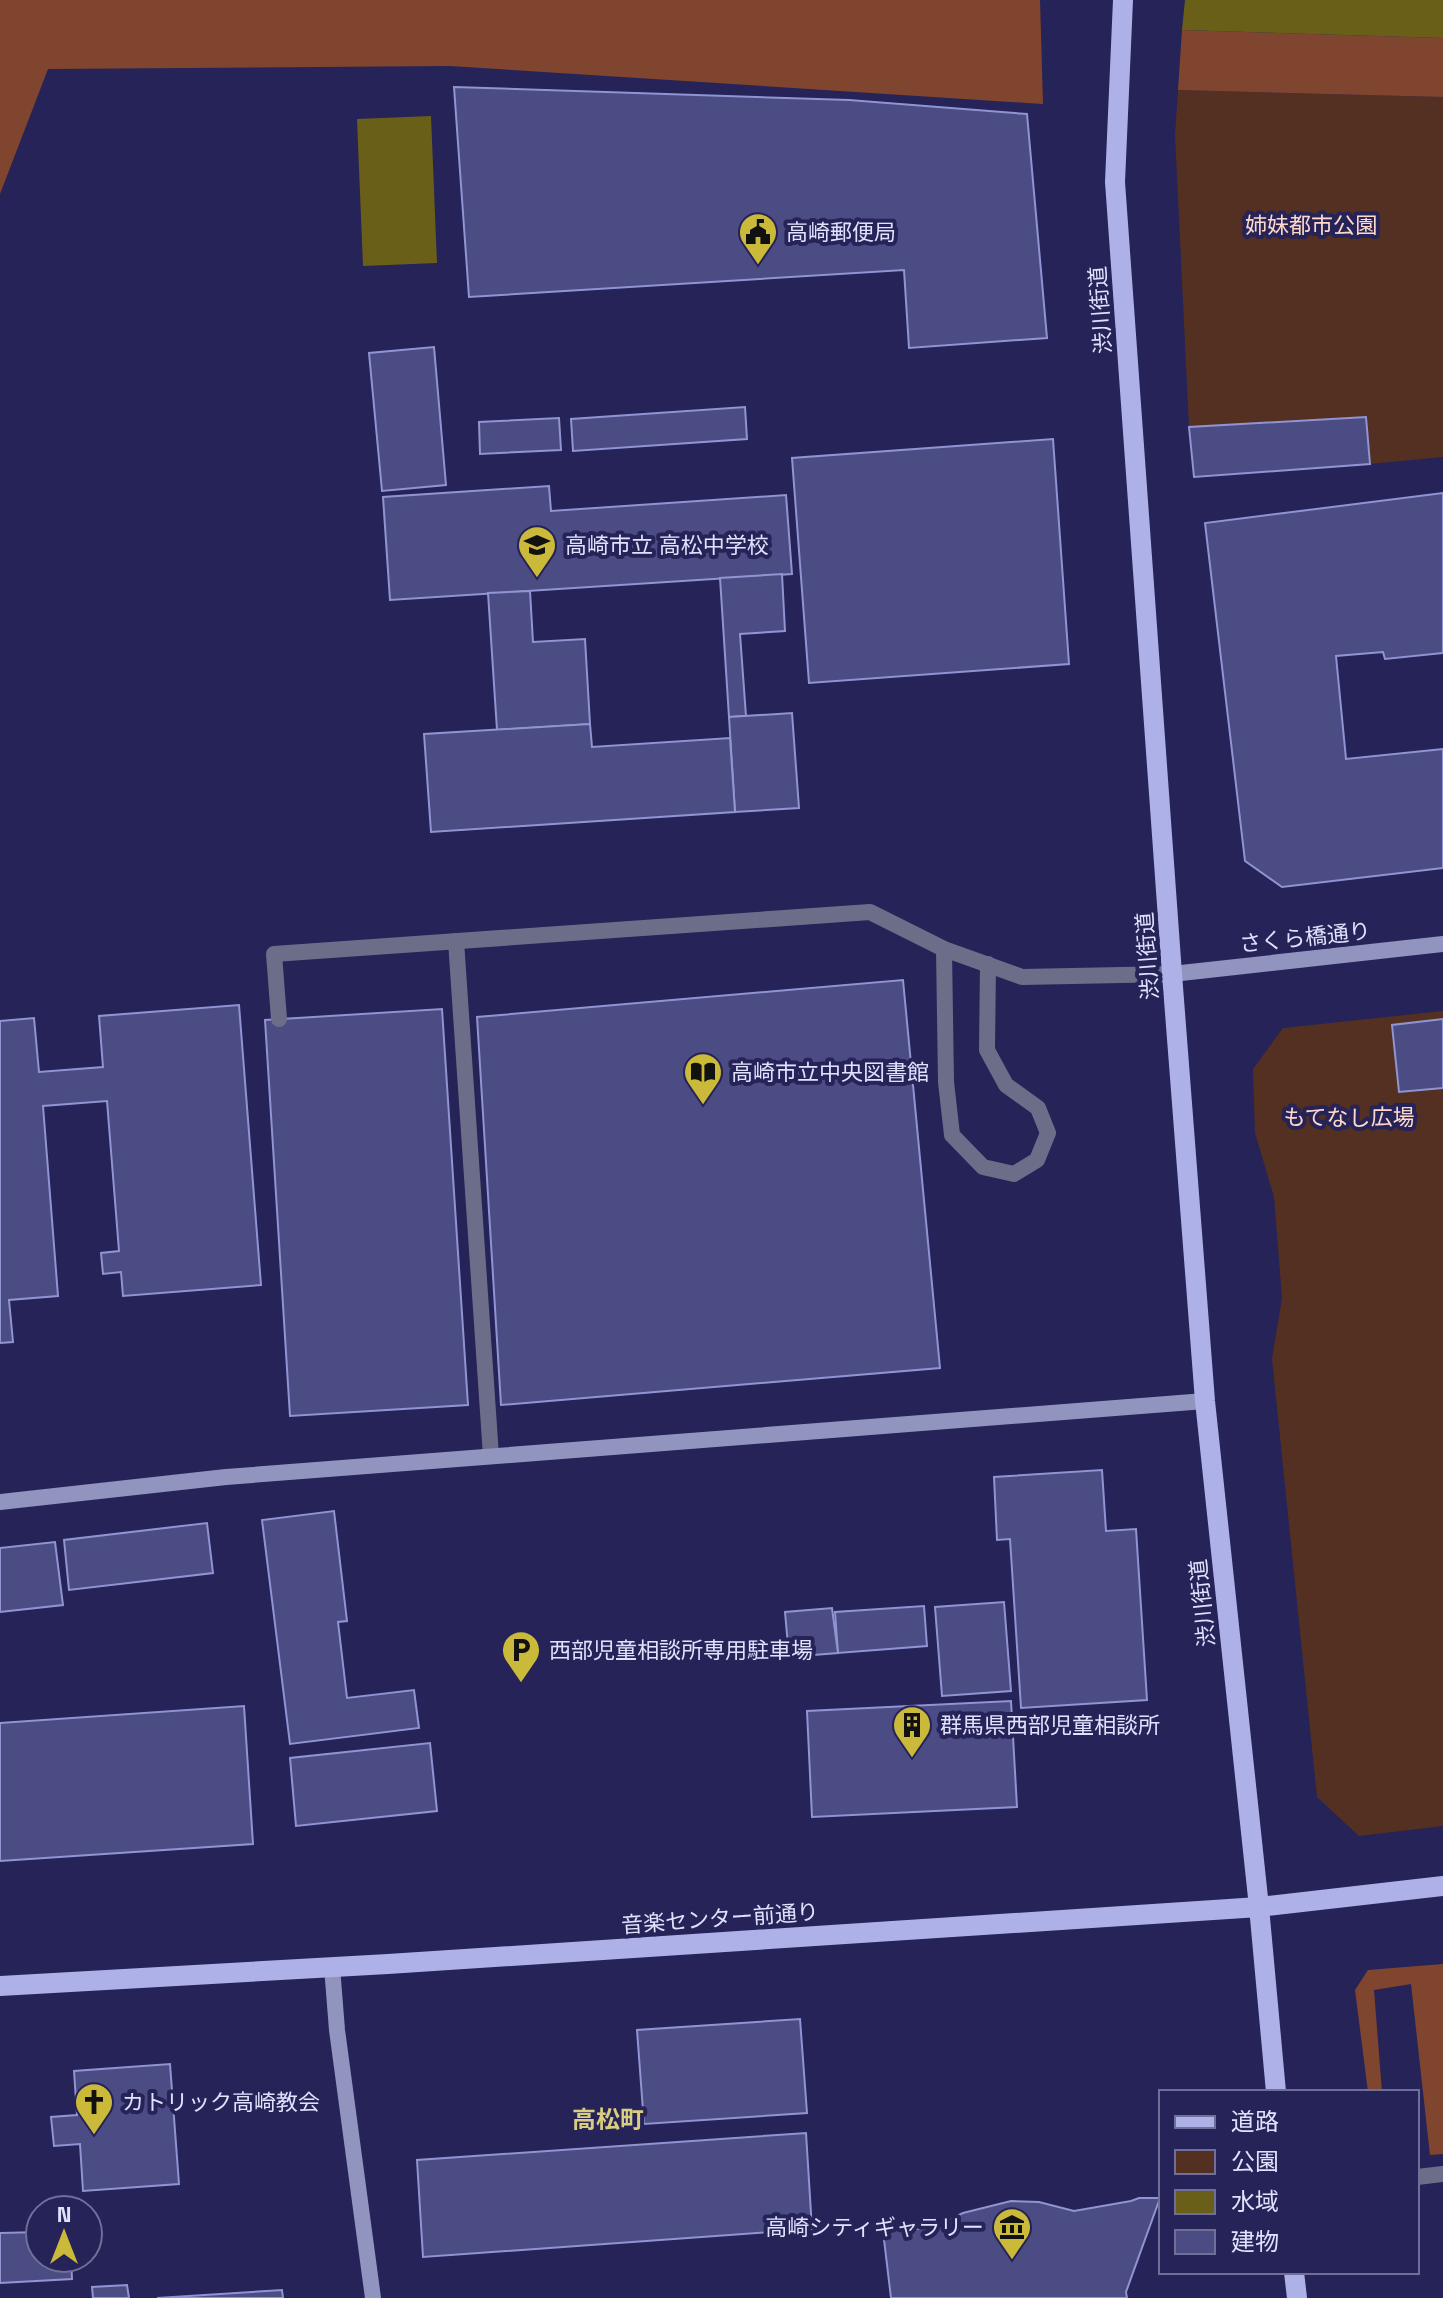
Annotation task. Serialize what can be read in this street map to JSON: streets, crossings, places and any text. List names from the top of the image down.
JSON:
{
  "streets": {
    "main road": ["渋川街道", "音楽センター前通り"],
    "street": ["さくら橋通り"]
  },
  "crossings": [
    ["渋川街道", "さくら橋通り"],
    ["渋川街道", "音楽センター前通り"]
  ],
  "districts": ["高松町"],
  "parks": ["姉妹都市公園", "もてなし広場"],
  "places": {
    "public building": ["高崎郵便局"],
    "school or university": ["高崎市立 高松中学校"],
    "library": ["高崎市立中央図書館"],
    "parking": ["西部児童相談所専用駐車場"],
    "building": ["群馬県西部児童相談所"],
    "church": ["カトリック高崎教会"],
    "museum": ["高崎シティギャラリー"]
  },
  "legend": [
    "道路",
    "公園",
    "水域",
    "建物"
  ],
  "north": "top"
}
